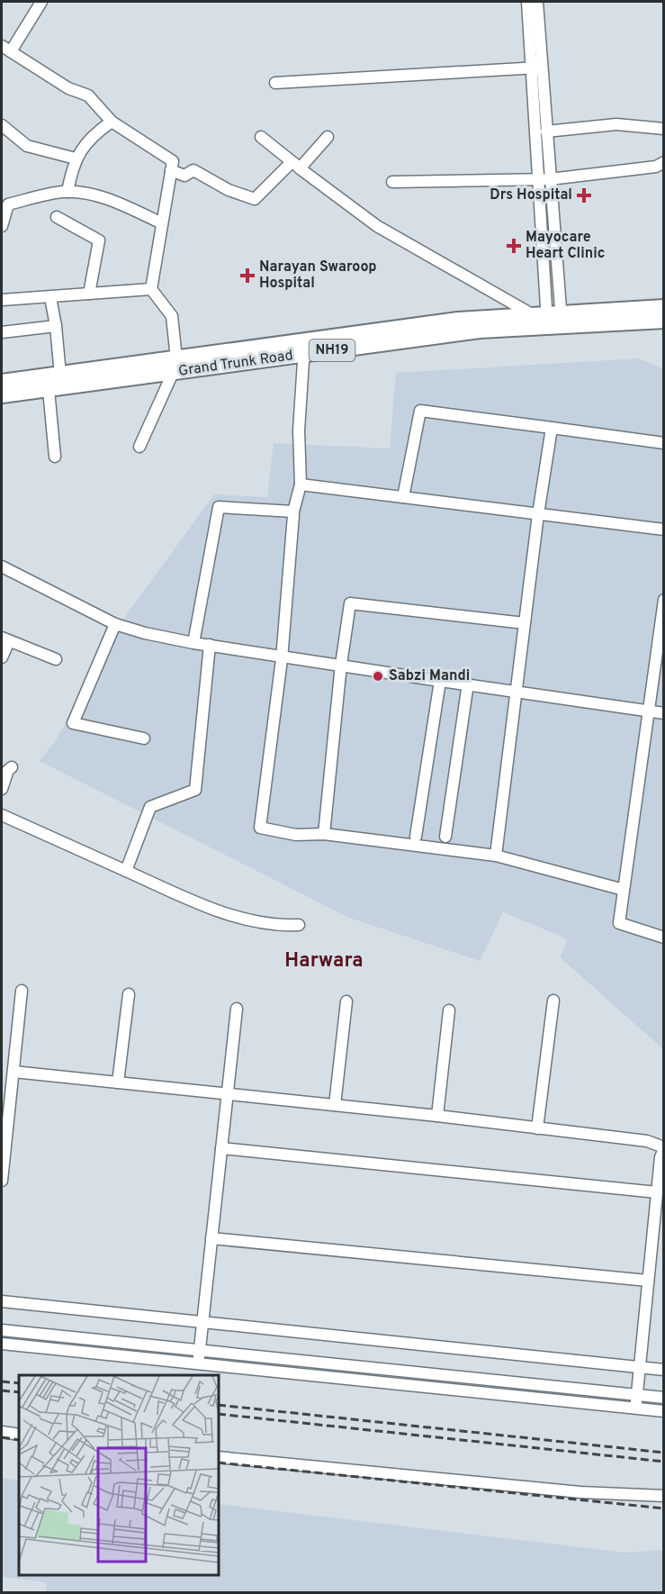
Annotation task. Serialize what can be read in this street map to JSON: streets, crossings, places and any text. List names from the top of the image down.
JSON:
{
  "streets": {
    "highway": ["NH19", "Grand Trunk Road"]
  },
  "districts": ["Harwara"],
  "places": {
    "health": ["Drs Hospital", "Mayocare Heart Clinic", "Narayan Swaroop Hospital"],
    "other": ["Sabzi Mandi"]
  }
}
